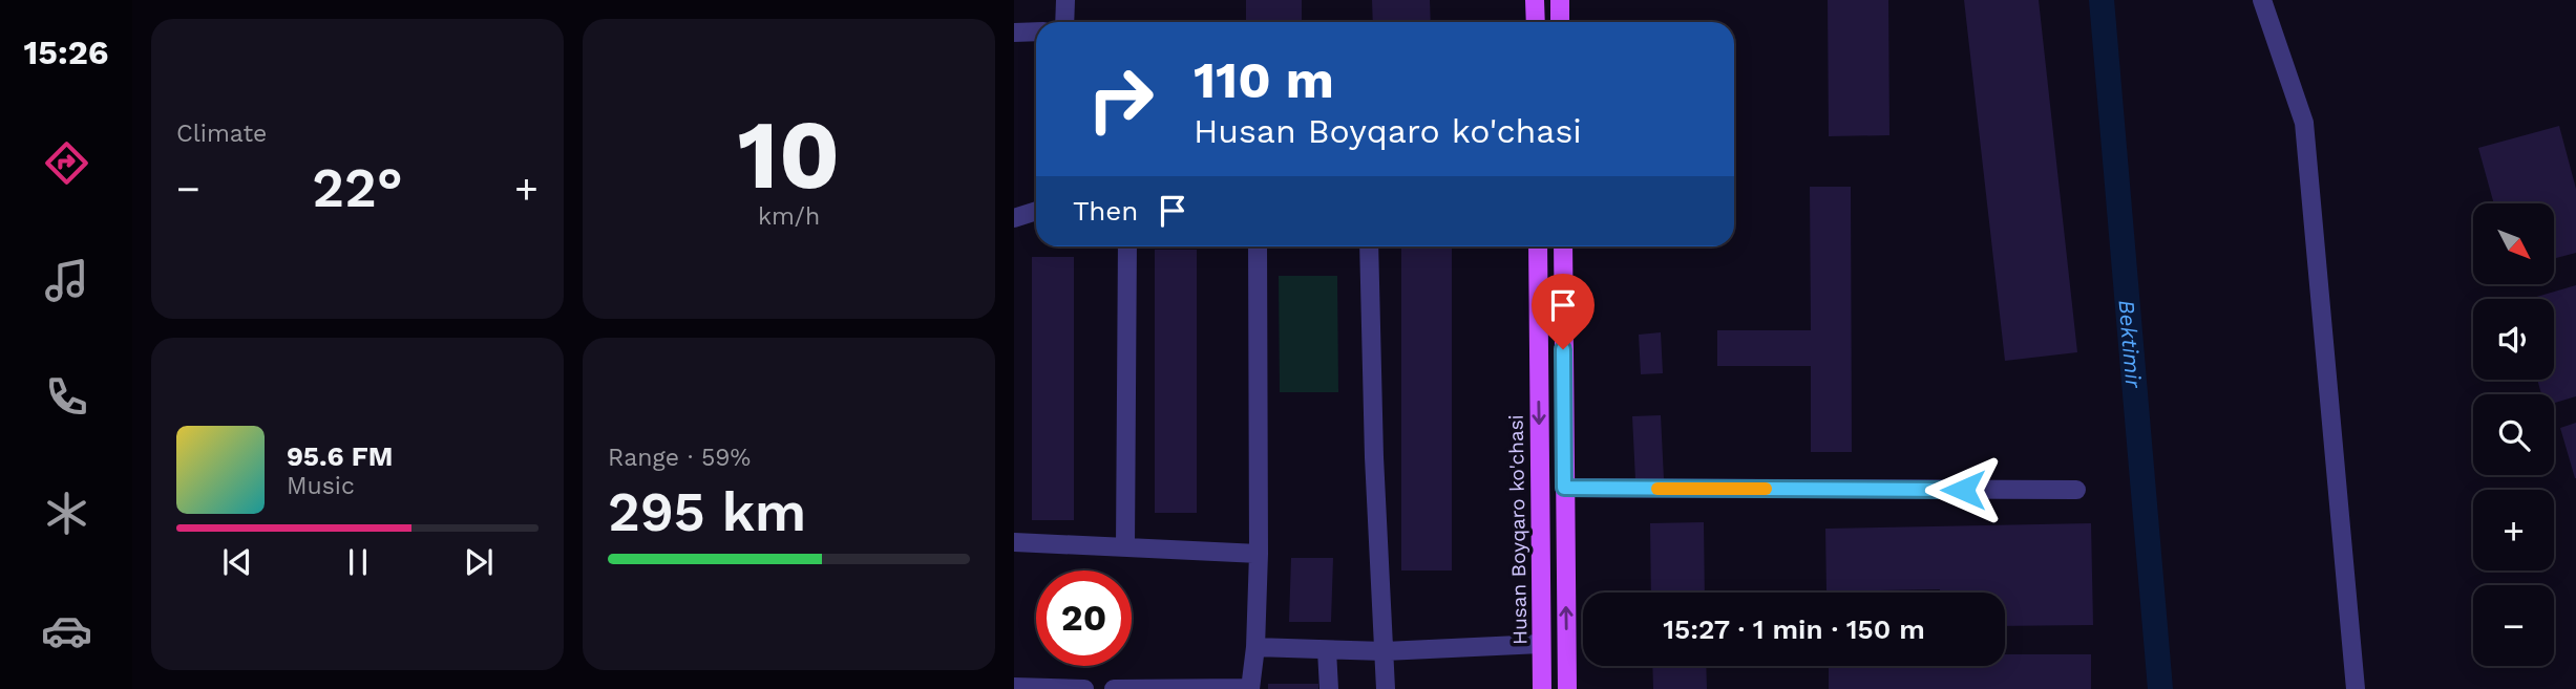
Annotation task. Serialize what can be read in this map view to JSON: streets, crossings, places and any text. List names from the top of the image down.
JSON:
{
  "streets": {
    "main road": ["Husan Boyqaro ko'chasi"]
  },
  "water": ["Bektimir"],
  "north": "bottom right",
  "page": {
    "tabs": "15:26",
    "tile": [
      "Climate",
      ["10", "km/h"],
      ["Range · 59%", "295 km"]
    ],
    "turn": ["110 m", "Husan Boyqaro ko'chasi"],
    "heat": ["−", "22°", "+"],
    "then": "Then",
    "map_buttons": ["+", "−"],
    "song": ["95.6 FM", "Music"],
    "limit": "20",
    "trip": "15:27 · 1 min · 150 m"
  }
}
